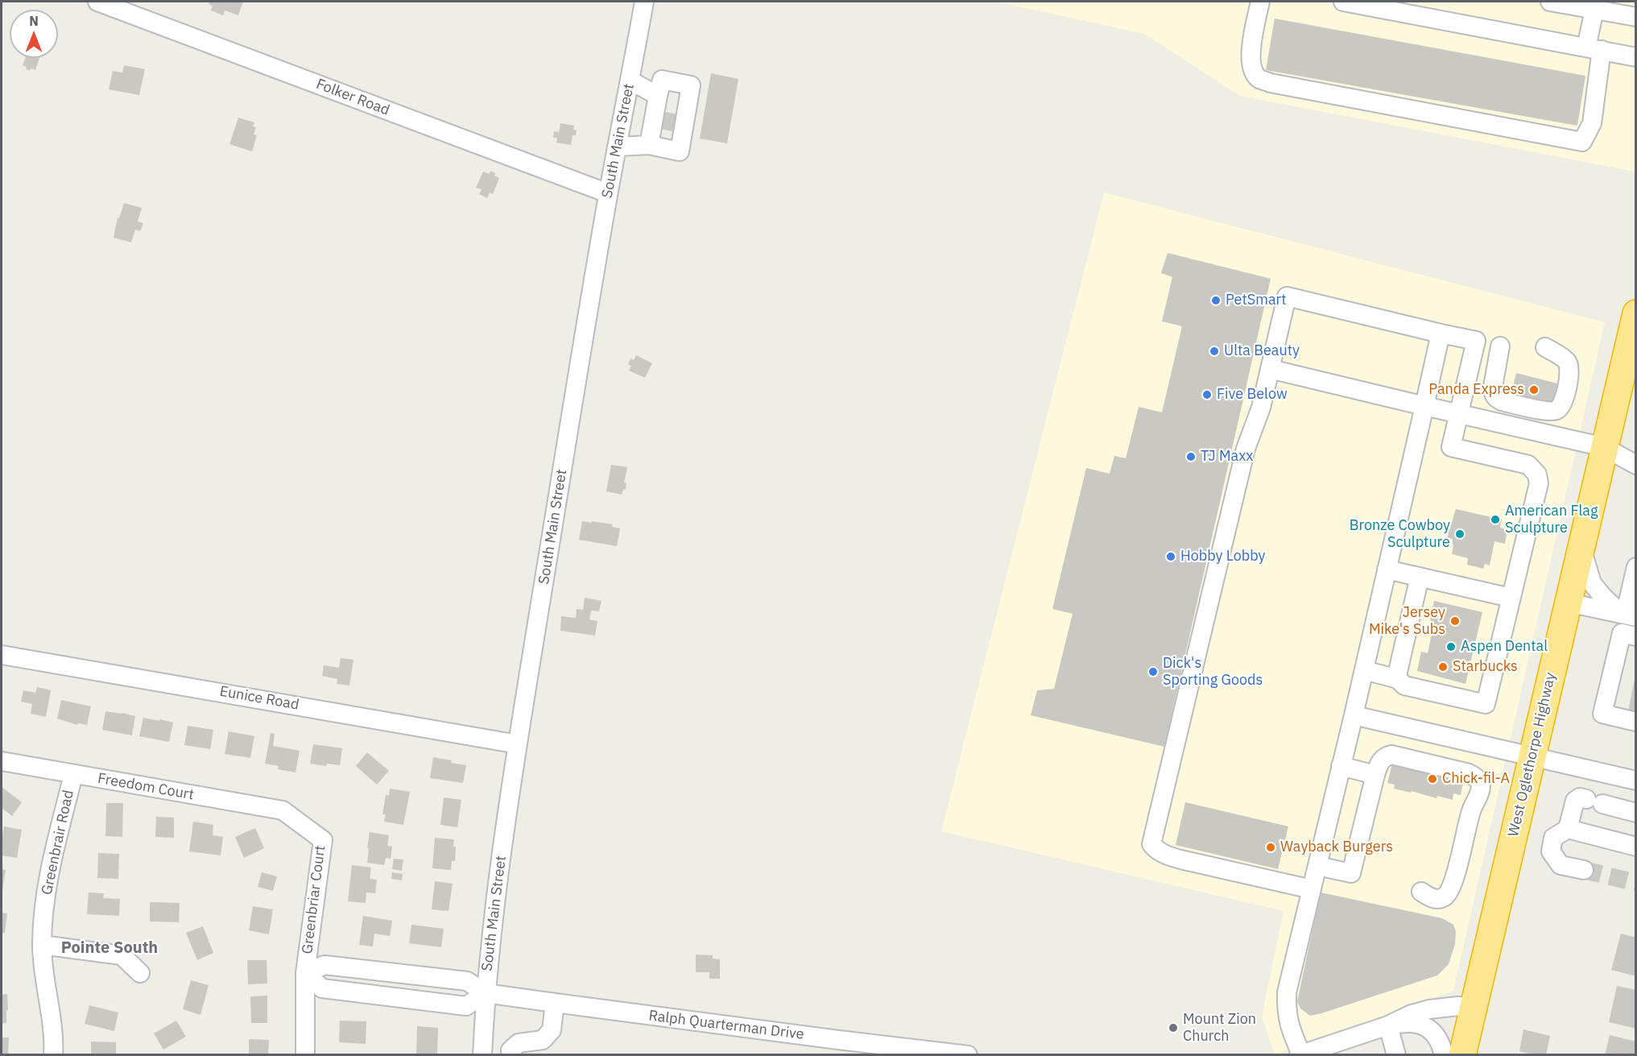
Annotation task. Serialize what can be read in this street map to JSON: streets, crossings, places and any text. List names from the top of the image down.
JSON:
{
  "streets": {
    "highway": ["West Oglethorpe Highway"],
    "street": [
      "Folker Road",
      "South Main Street",
      "Eunice Road",
      "Freedom Court",
      "Greenbrair Road",
      "Greenbriar Court",
      "Ralph Quarterman Drive"
    ]
  },
  "crossings": [
    ["Folker Road", "South Main Street"],
    ["South Main Street", "Eunice Road"],
    ["South Main Street", "Ralph Quarterman Drive"],
    ["Freedom Court", "Greenbrair Road"],
    ["Freedom Court", "Greenbriar Court"],
    ["Greenbriar Court", "Ralph Quarterman Drive"]
  ],
  "districts": ["Pointe South"],
  "places": [
    "PetSmart",
    "Ulta Beauty",
    "Panda Express",
    "Five Below",
    "TJ Maxx",
    "American Flag Sculpture",
    "Bronze Cowboy Sculpture",
    "Hobby Lobby",
    "Jersey Mike's Subs",
    "Aspen Dental",
    "Starbucks",
    "Dick's Sporting Goods",
    "Chick-fil-A",
    "Wayback Burgers",
    "Mount Zion Church"
  ],
  "north": "top"
}
